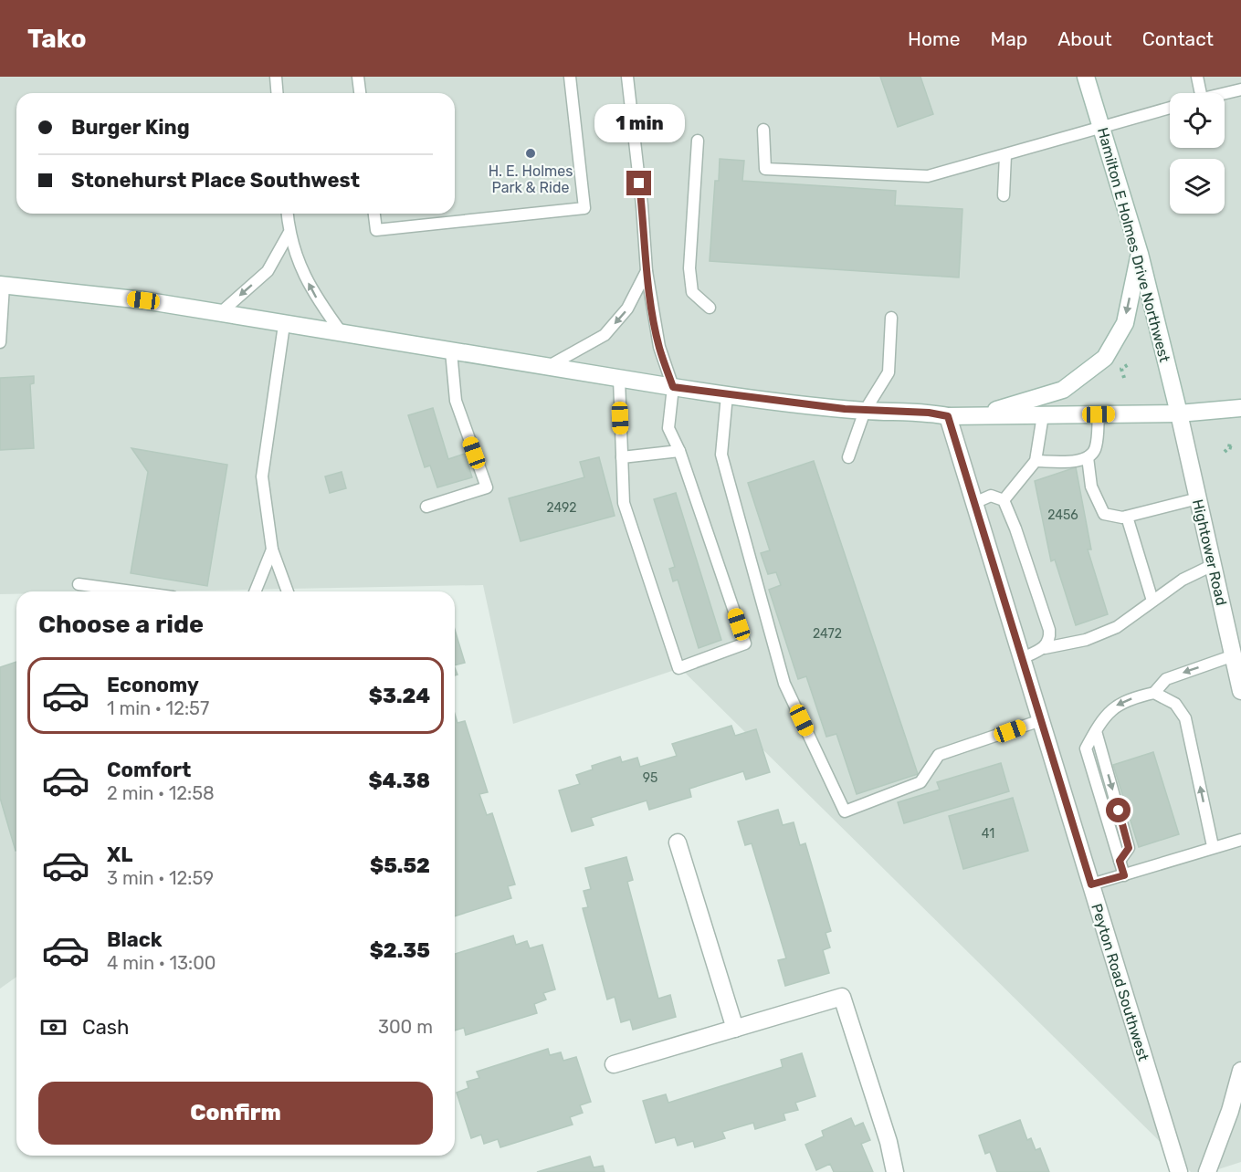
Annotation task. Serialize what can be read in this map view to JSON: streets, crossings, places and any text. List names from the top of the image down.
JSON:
{
  "streets": {
    "main road": ["Hamilton E Holmes Drive Northwest", "Hightower Road", "Peyton Road Southwest"]
  },
  "crossings": [
    ["Hamilton E Holmes Drive Northwest", "Hightower Road"]
  ],
  "places": ["H. E. Holmes Park & Ride"],
  "house_numbers": [
    "2492",
    "2456",
    "2472",
    "95",
    "41"
  ],
  "page": {
    "header": "Tako",
    "nav": [
      "Home",
      "Map",
      "About",
      "Contact"
    ],
    "banner": ["Burger King", "Stonehurst Place Southwest"],
    "bubble": "1 min",
    "heading": "Choose a ride",
    "list": [
      {
        "name": "Economy",
        "note": "1 min · 12:57",
        "value": "$3.24"
      },
      {
        "name": "Comfort",
        "note": "2 min · 12:58",
        "value": "$4.38"
      },
      {
        "name": "XL",
        "note": "3 min · 12:59",
        "value": "$5.52"
      },
      {
        "name": "Black",
        "note": "4 min · 13:00",
        "value": "$2.35"
      }
    ],
    "pay": ["Cash", "300 m"],
    "buttons": "Confirm"
  }
}
